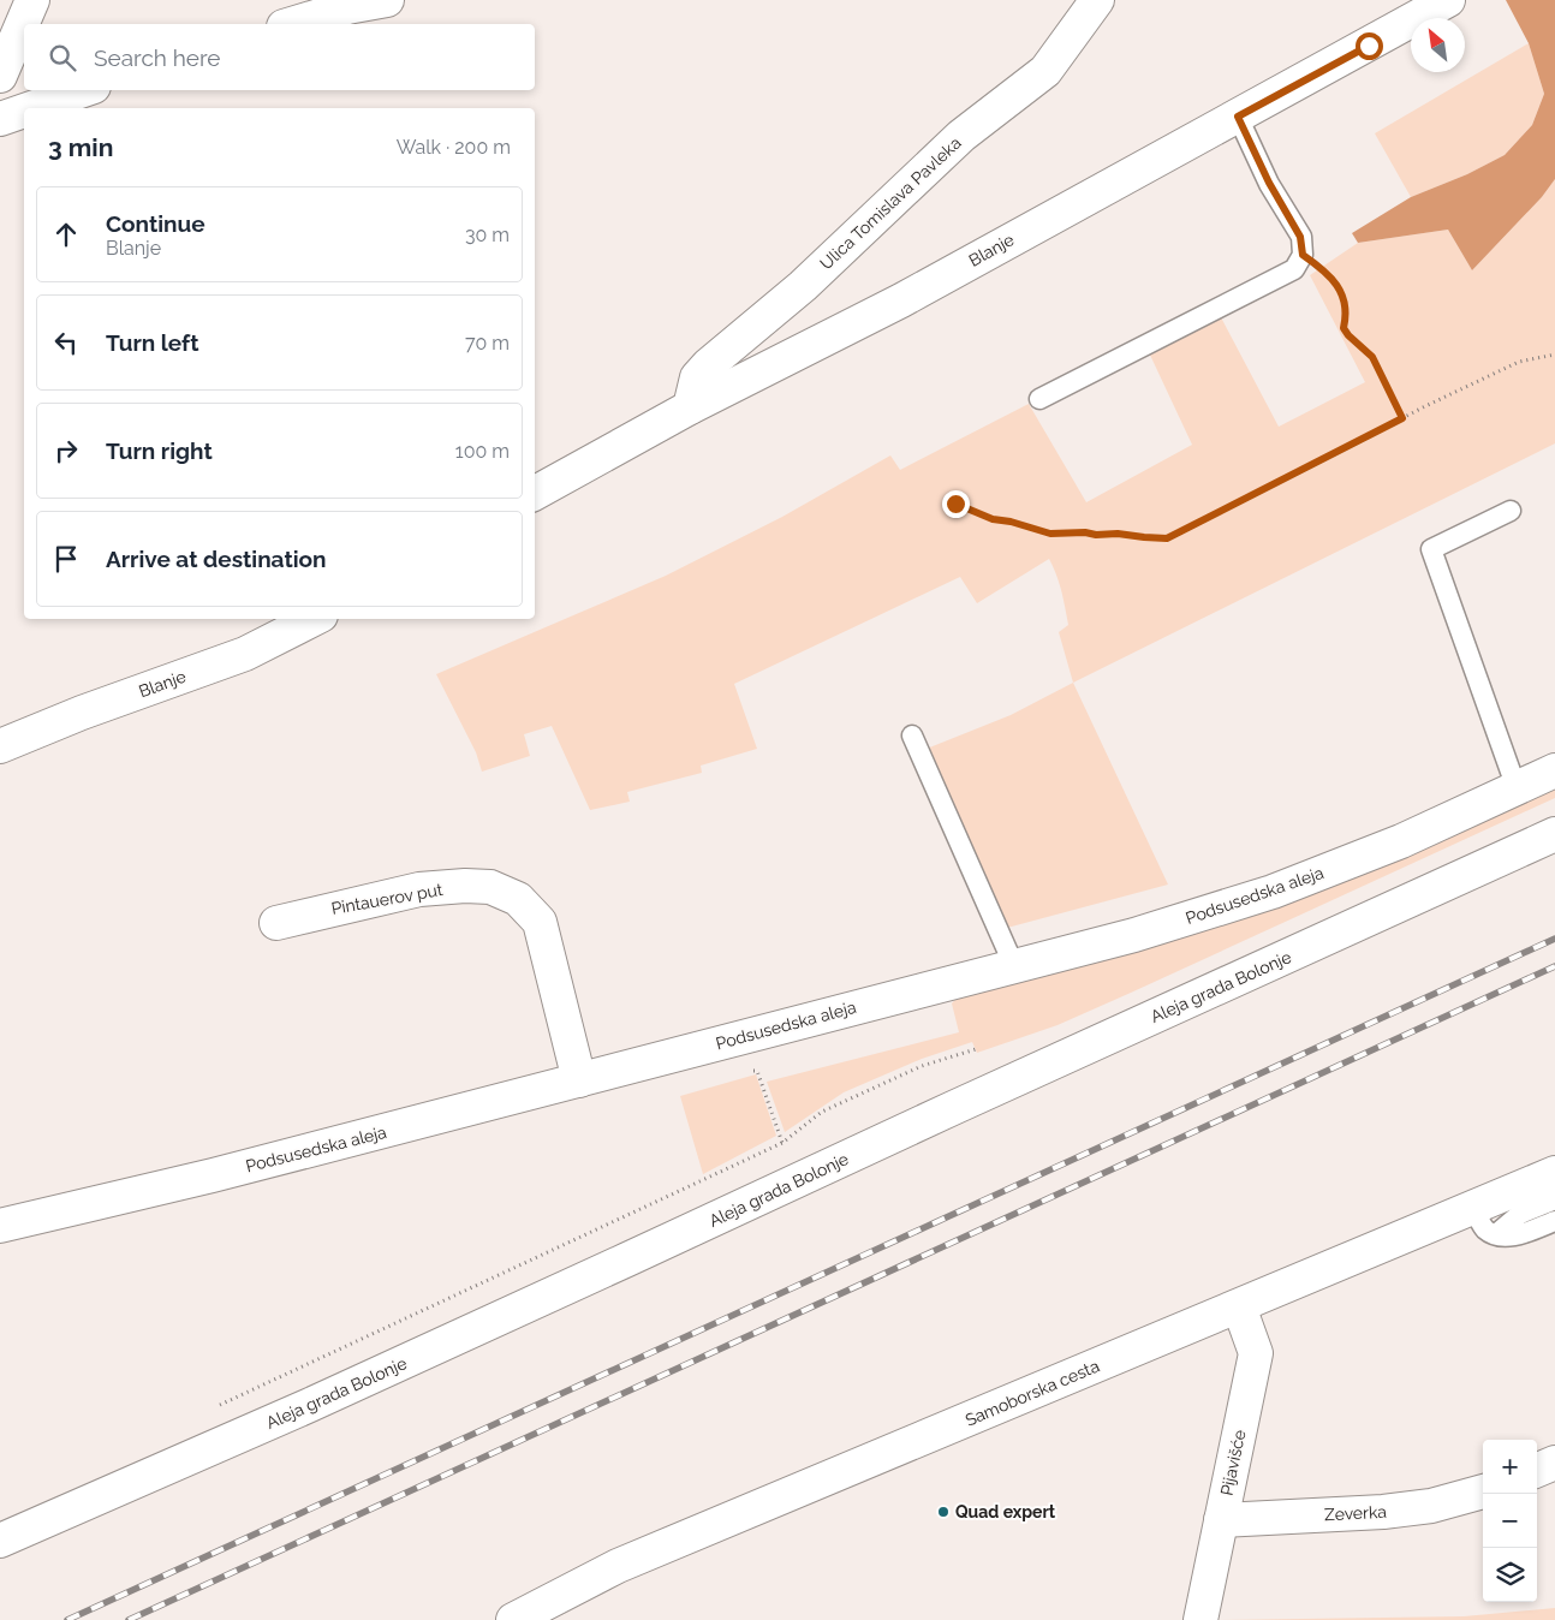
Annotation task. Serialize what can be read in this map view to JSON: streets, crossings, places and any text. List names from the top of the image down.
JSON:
{
  "streets": {
    "street": [
      "Ulica Tomislava Pavleka",
      "Blanje",
      "Podsusedska aleja",
      "Pintauerov put",
      "Aleja grada Bolonje",
      "Samoborska cesta",
      "Pijavišće",
      "Zeverka"
    ]
  },
  "crossings": [
    ["Ulica Tomislava Pavleka", "Blanje"],
    ["Podsusedska aleja", "Pintauerov put"],
    ["Samoborska cesta", "Pijavišće"],
    ["Pijavišće", "Zeverka"]
  ],
  "places": ["Quad expert"],
  "north": "top left",
  "page": {
    "search": "Search here",
    "heading": ["3 min", "Walk · 200 m"],
    "list": [
      ["Continue", "Blanje", "30 m"],
      ["Turn left", "70 m"],
      ["Turn right", "100 m"],
      "Arrive at destination"
    ],
    "map_buttons": ["+", "−"]
  }
}
